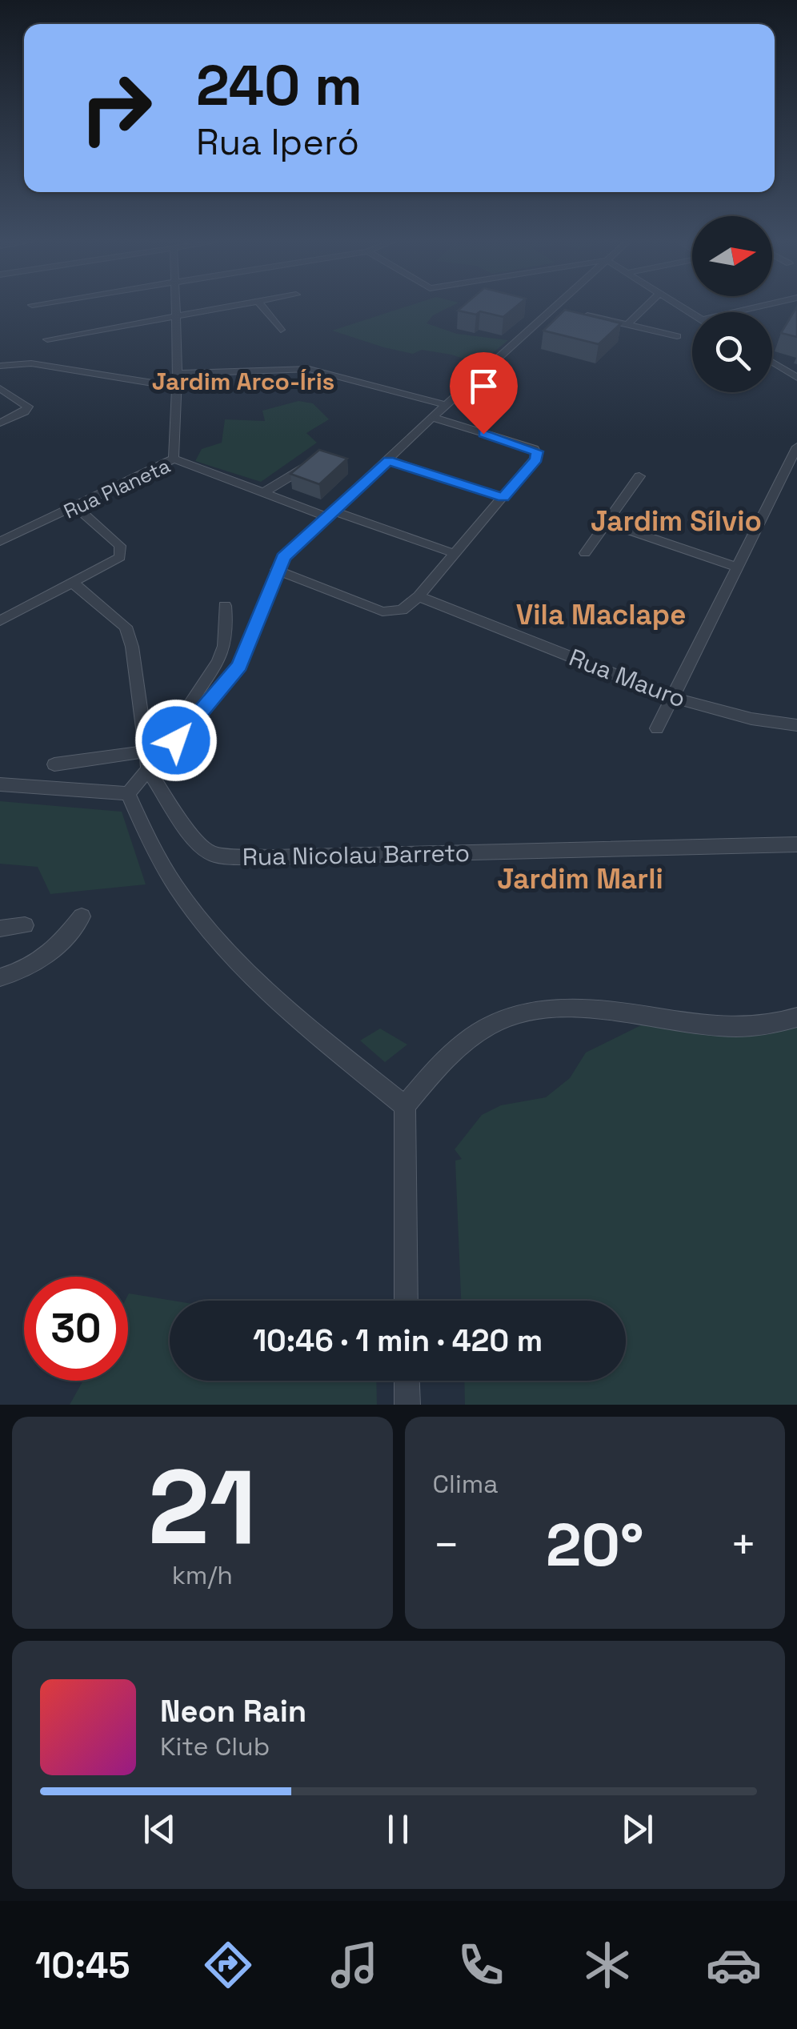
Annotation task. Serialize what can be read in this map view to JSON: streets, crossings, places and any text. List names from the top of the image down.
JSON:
{
  "streets": {
    "street": ["Rua Planeta", "Rua Mauro", "Rua Nicolau Barreto"]
  },
  "districts": [
    "Jardim Arco-Íris",
    "Jardim Sílvio",
    "Vila Maclape",
    "Jardim Marli"
  ],
  "north": "right",
  "page": {
    "turn": ["240 m", "Rua Iperó"],
    "limit": "30",
    "trip": "10:46 · 1 min · 420 m",
    "tile": [
      ["21", "km/h"],
      "Clima"
    ],
    "heat": ["−", "20°", "+"],
    "song": ["Neon Rain", "Kite Club"],
    "tabs": "10:45"
  }
}
